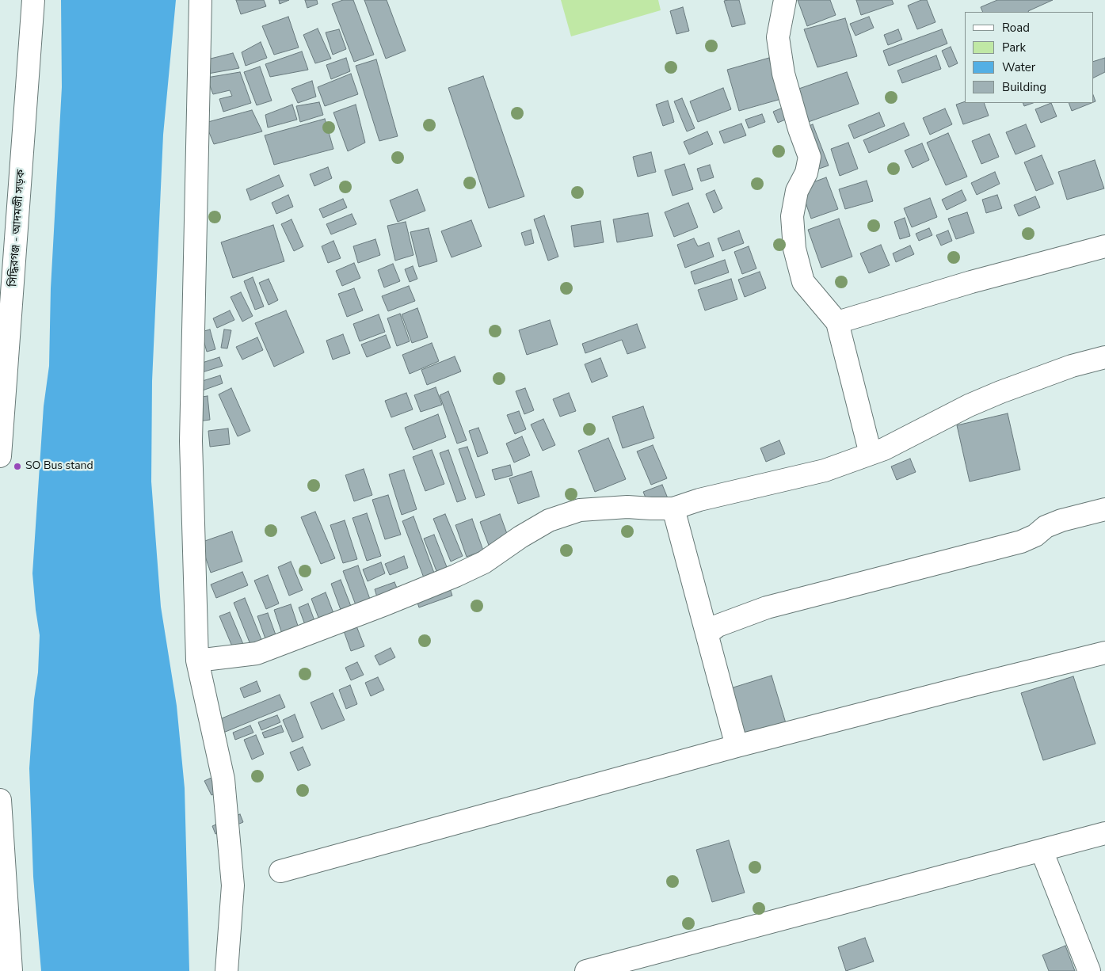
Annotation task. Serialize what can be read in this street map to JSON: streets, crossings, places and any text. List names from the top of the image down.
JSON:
{
  "streets": {
    "street": ["সিদ্ধিরগঞ্জ - আদমজী সড়ক"]
  },
  "places": ["SO Bus stand"],
  "legend": [
    "Road",
    "Park",
    "Water",
    "Building"
  ]
}
